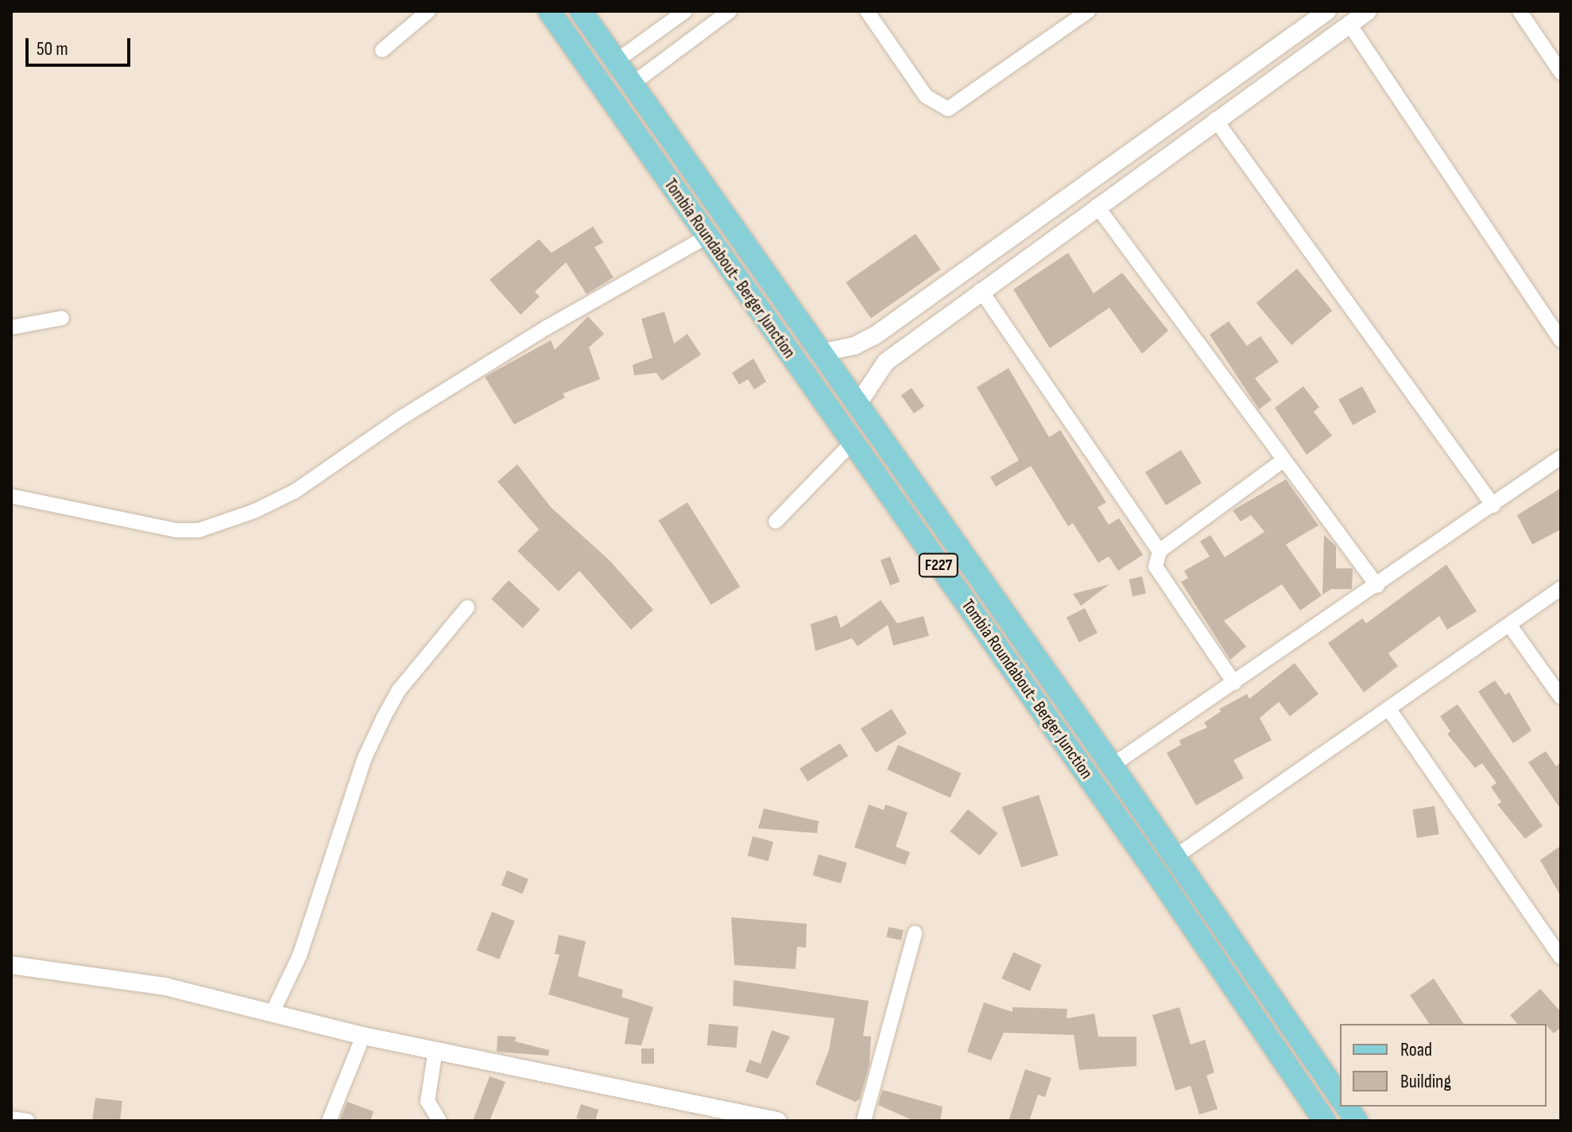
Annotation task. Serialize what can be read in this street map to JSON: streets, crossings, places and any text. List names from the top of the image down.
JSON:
{
  "streets": {
    "main road": ["Tombia Roundabout- Berger Junction", "F227"]
  },
  "legend": ["Road", "Building"],
  "scale_bar": "50 m"
}
